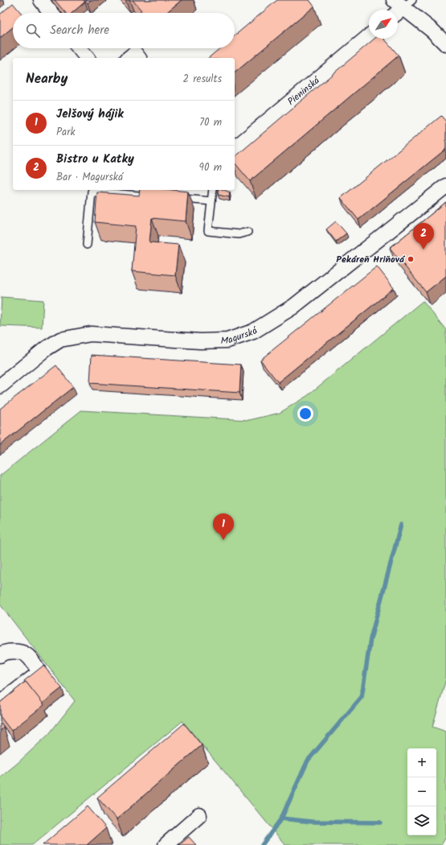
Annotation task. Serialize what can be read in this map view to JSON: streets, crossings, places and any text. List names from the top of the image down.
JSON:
{
  "streets": {
    "street": ["Pieninská", "Magurská"]
  },
  "places": ["Pekáreň Hriňová"],
  "north": "top right",
  "page": {
    "search": "Search here",
    "heading": ["Nearby", "2 results"],
    "list": [
      {
        "mark": "1",
        "name": "Jelšový hájik",
        "note": "Park",
        "value": "70 m"
      },
      {
        "mark": "2",
        "name": "Bistro u Katky",
        "note": "Bar · Magurská",
        "value": "90 m"
      }
    ],
    "pins": ["2", "1"],
    "map_buttons": ["+", "−"]
  }
}
